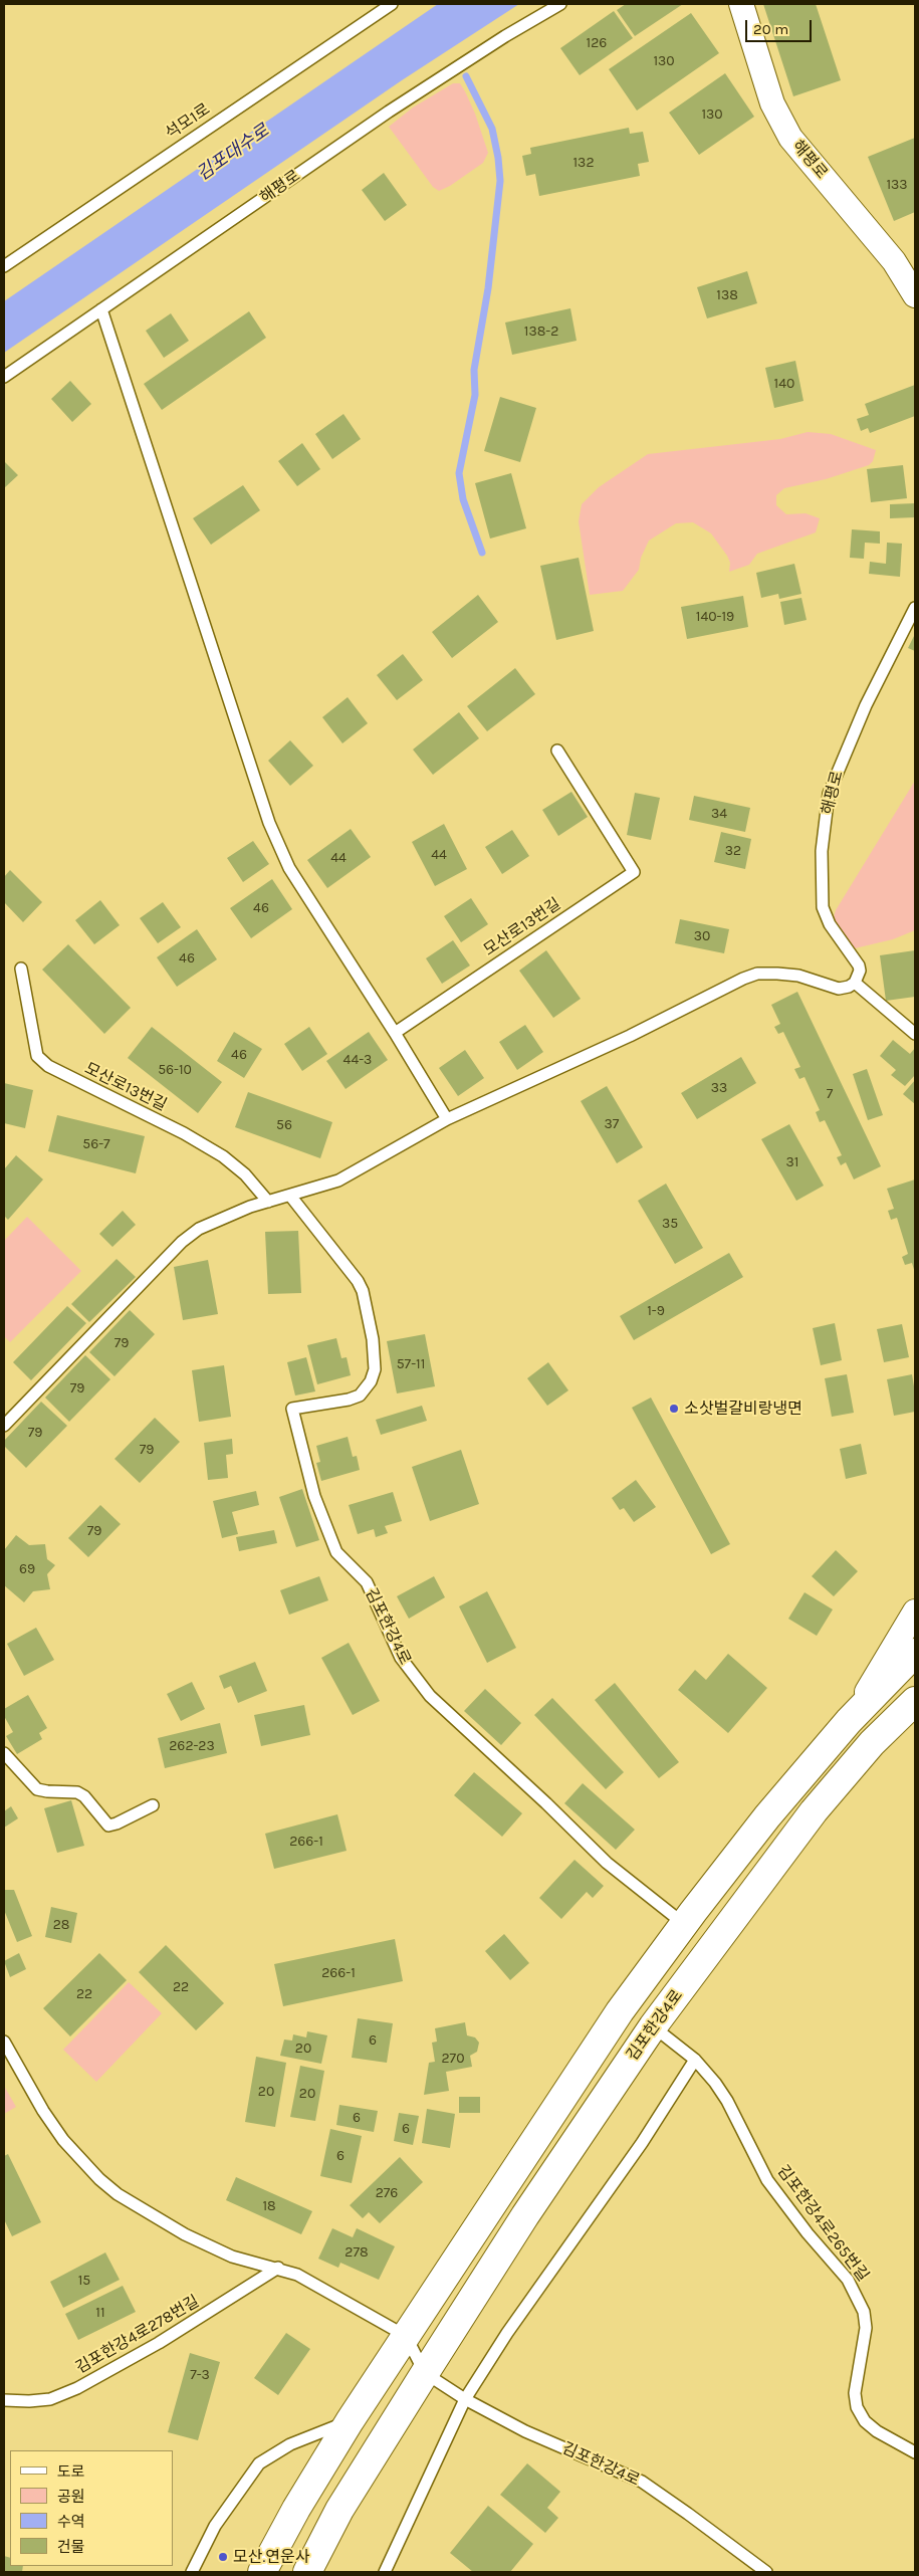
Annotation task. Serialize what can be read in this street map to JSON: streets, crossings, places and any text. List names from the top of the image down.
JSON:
{
  "streets": {
    "street": ["해평로", "김포한강4로"],
    "lane": [
      "석모1로",
      "모산로13번길",
      "김포한강4로265번길",
      "김포한강4로278번길"
    ]
  },
  "crossings": [
    ["김포한강4로", "김포한강4로265번길"]
  ],
  "water": ["김포대수로"],
  "places": ["소삿벌갈비랑냉면", "모산.연운사"],
  "house_numbers": [
    "126",
    "130",
    "130",
    "132",
    "133",
    "138",
    "138-2",
    "140",
    "140-19",
    "34",
    "32",
    "44",
    "44",
    "46",
    "30",
    "46",
    "46",
    "44-3",
    "56-10",
    "33",
    "7",
    "37",
    "56",
    "56-7",
    "31",
    "35",
    "1-9",
    "79",
    "57-11",
    "79",
    "79",
    "79",
    "79",
    "69",
    "262-23",
    "266-1",
    "28",
    "266-1",
    "22",
    "22",
    "6",
    "20",
    "270",
    "20",
    "20",
    "6",
    "6",
    "6",
    "276",
    "18",
    "278",
    "15",
    "11",
    "7-3"
  ],
  "legend": [
    "도로",
    "공원",
    "수역",
    "건물"
  ],
  "scale_bar": "20 m"
}
